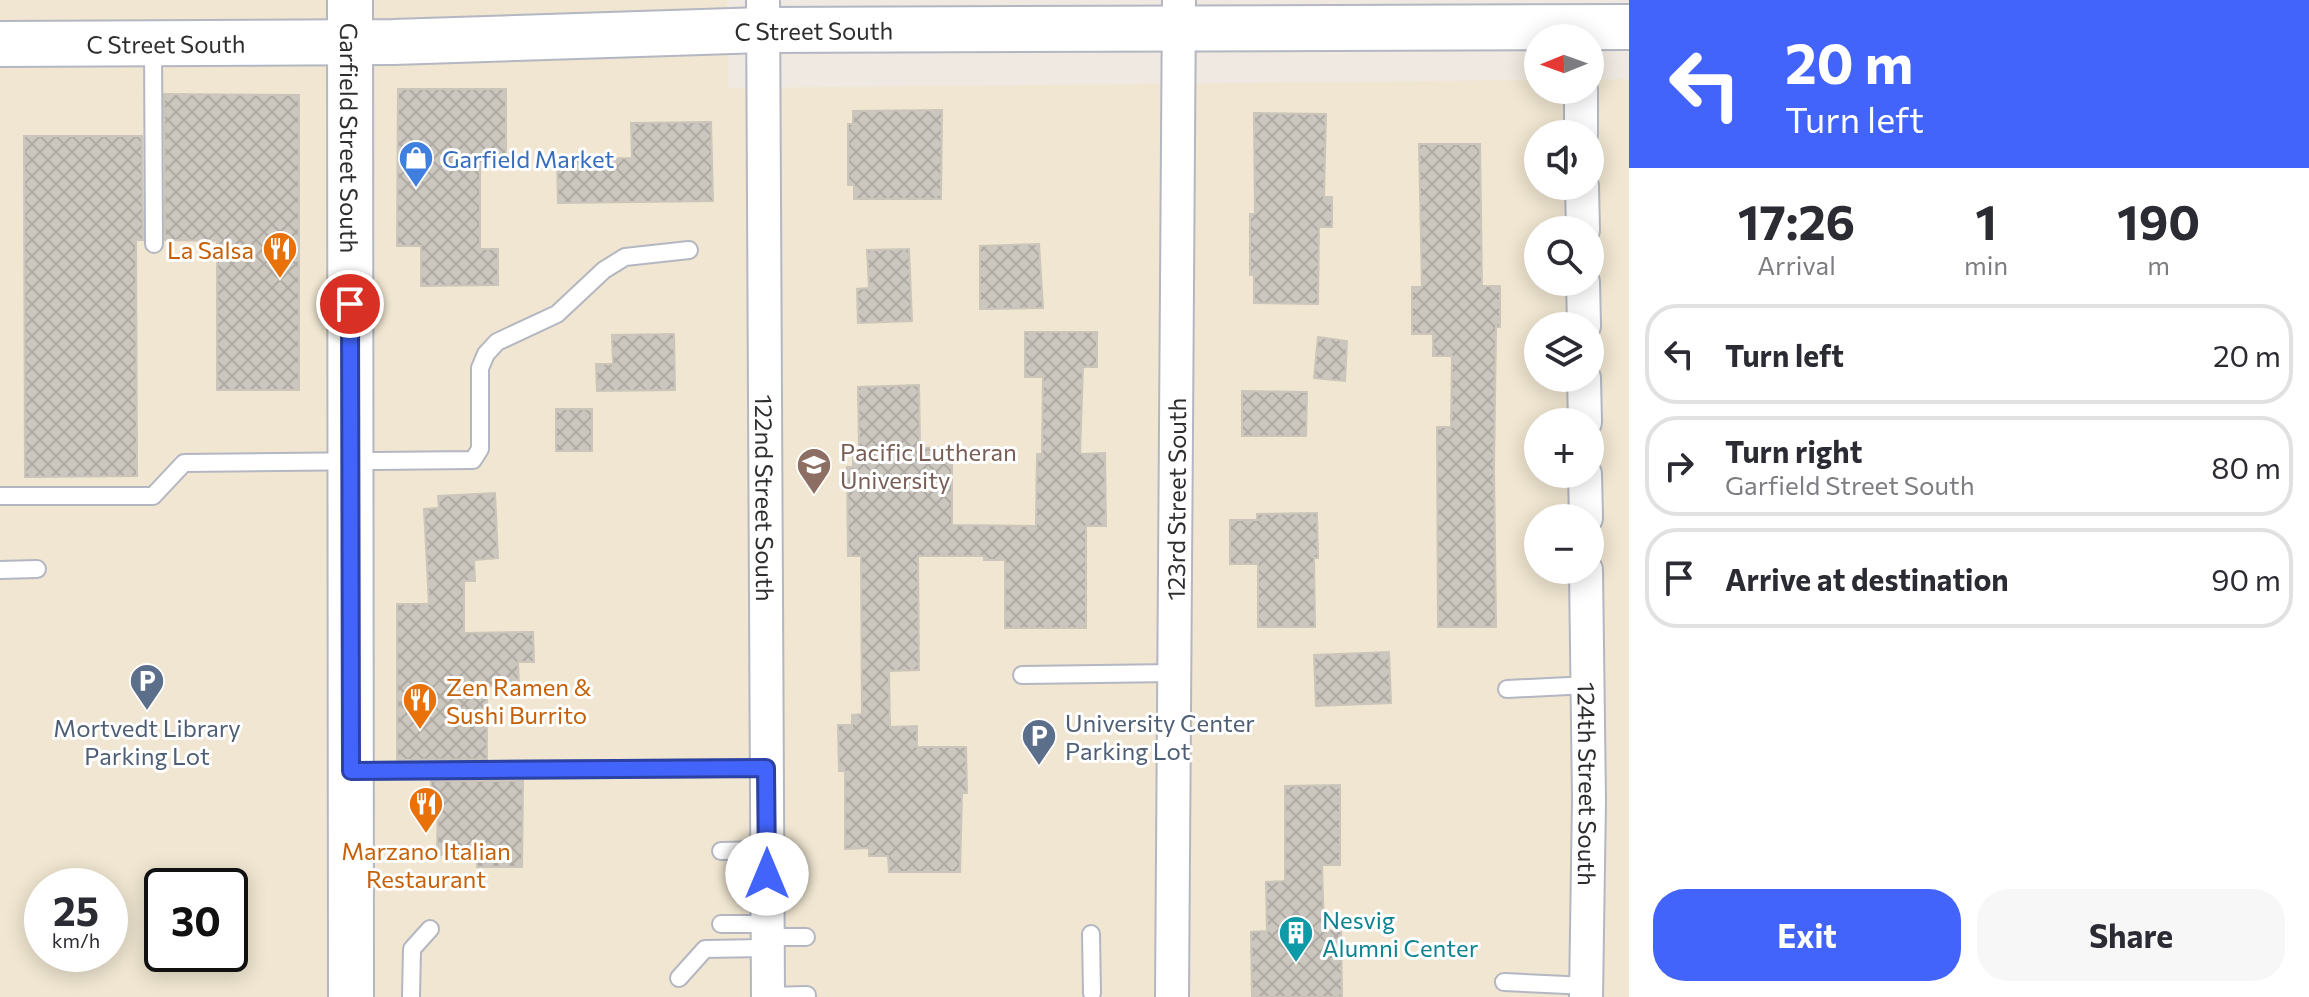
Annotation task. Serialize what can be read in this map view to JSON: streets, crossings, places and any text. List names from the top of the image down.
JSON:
{
  "streets": {
    "street": [
      "C Street South",
      "Garfield Street South",
      "123rd Street South",
      "122nd Street South",
      "124th Street South"
    ]
  },
  "crossings": [
    ["C Street South", "Garfield Street South"],
    ["C Street South", "123rd Street South"],
    ["C Street South", "122nd Street South"]
  ],
  "places": {
    "shop": ["Garfield Market"],
    "restaurant": ["La Salsa", "Zen Ramen & Sushi Burrito", "Marzano Italian Restaurant"],
    "school or university": ["Pacific Lutheran University"],
    "parking": ["Mortvedt Library Parking Lot", "University Center Parking Lot"],
    "building": ["Nesvig Alumni Center"]
  },
  "north": "left",
  "page": {
    "turn": ["20 m", "Turn left"],
    "map_buttons": ["+", "−"],
    "eta": [
      "17:26",
      "Arrival",
      "1",
      "min",
      "190",
      "m"
    ],
    "list": [
      {
        "name": "Turn left",
        "value": "20 m"
      },
      {
        "name": "Turn right",
        "note": "Garfield Street South",
        "value": "80 m"
      },
      {
        "name": "Arrive at destination",
        "value": "90 m"
      }
    ],
    "speed": "25 km/h",
    "limit": "30",
    "buttons": ["Exit", "Share"]
  }
}
